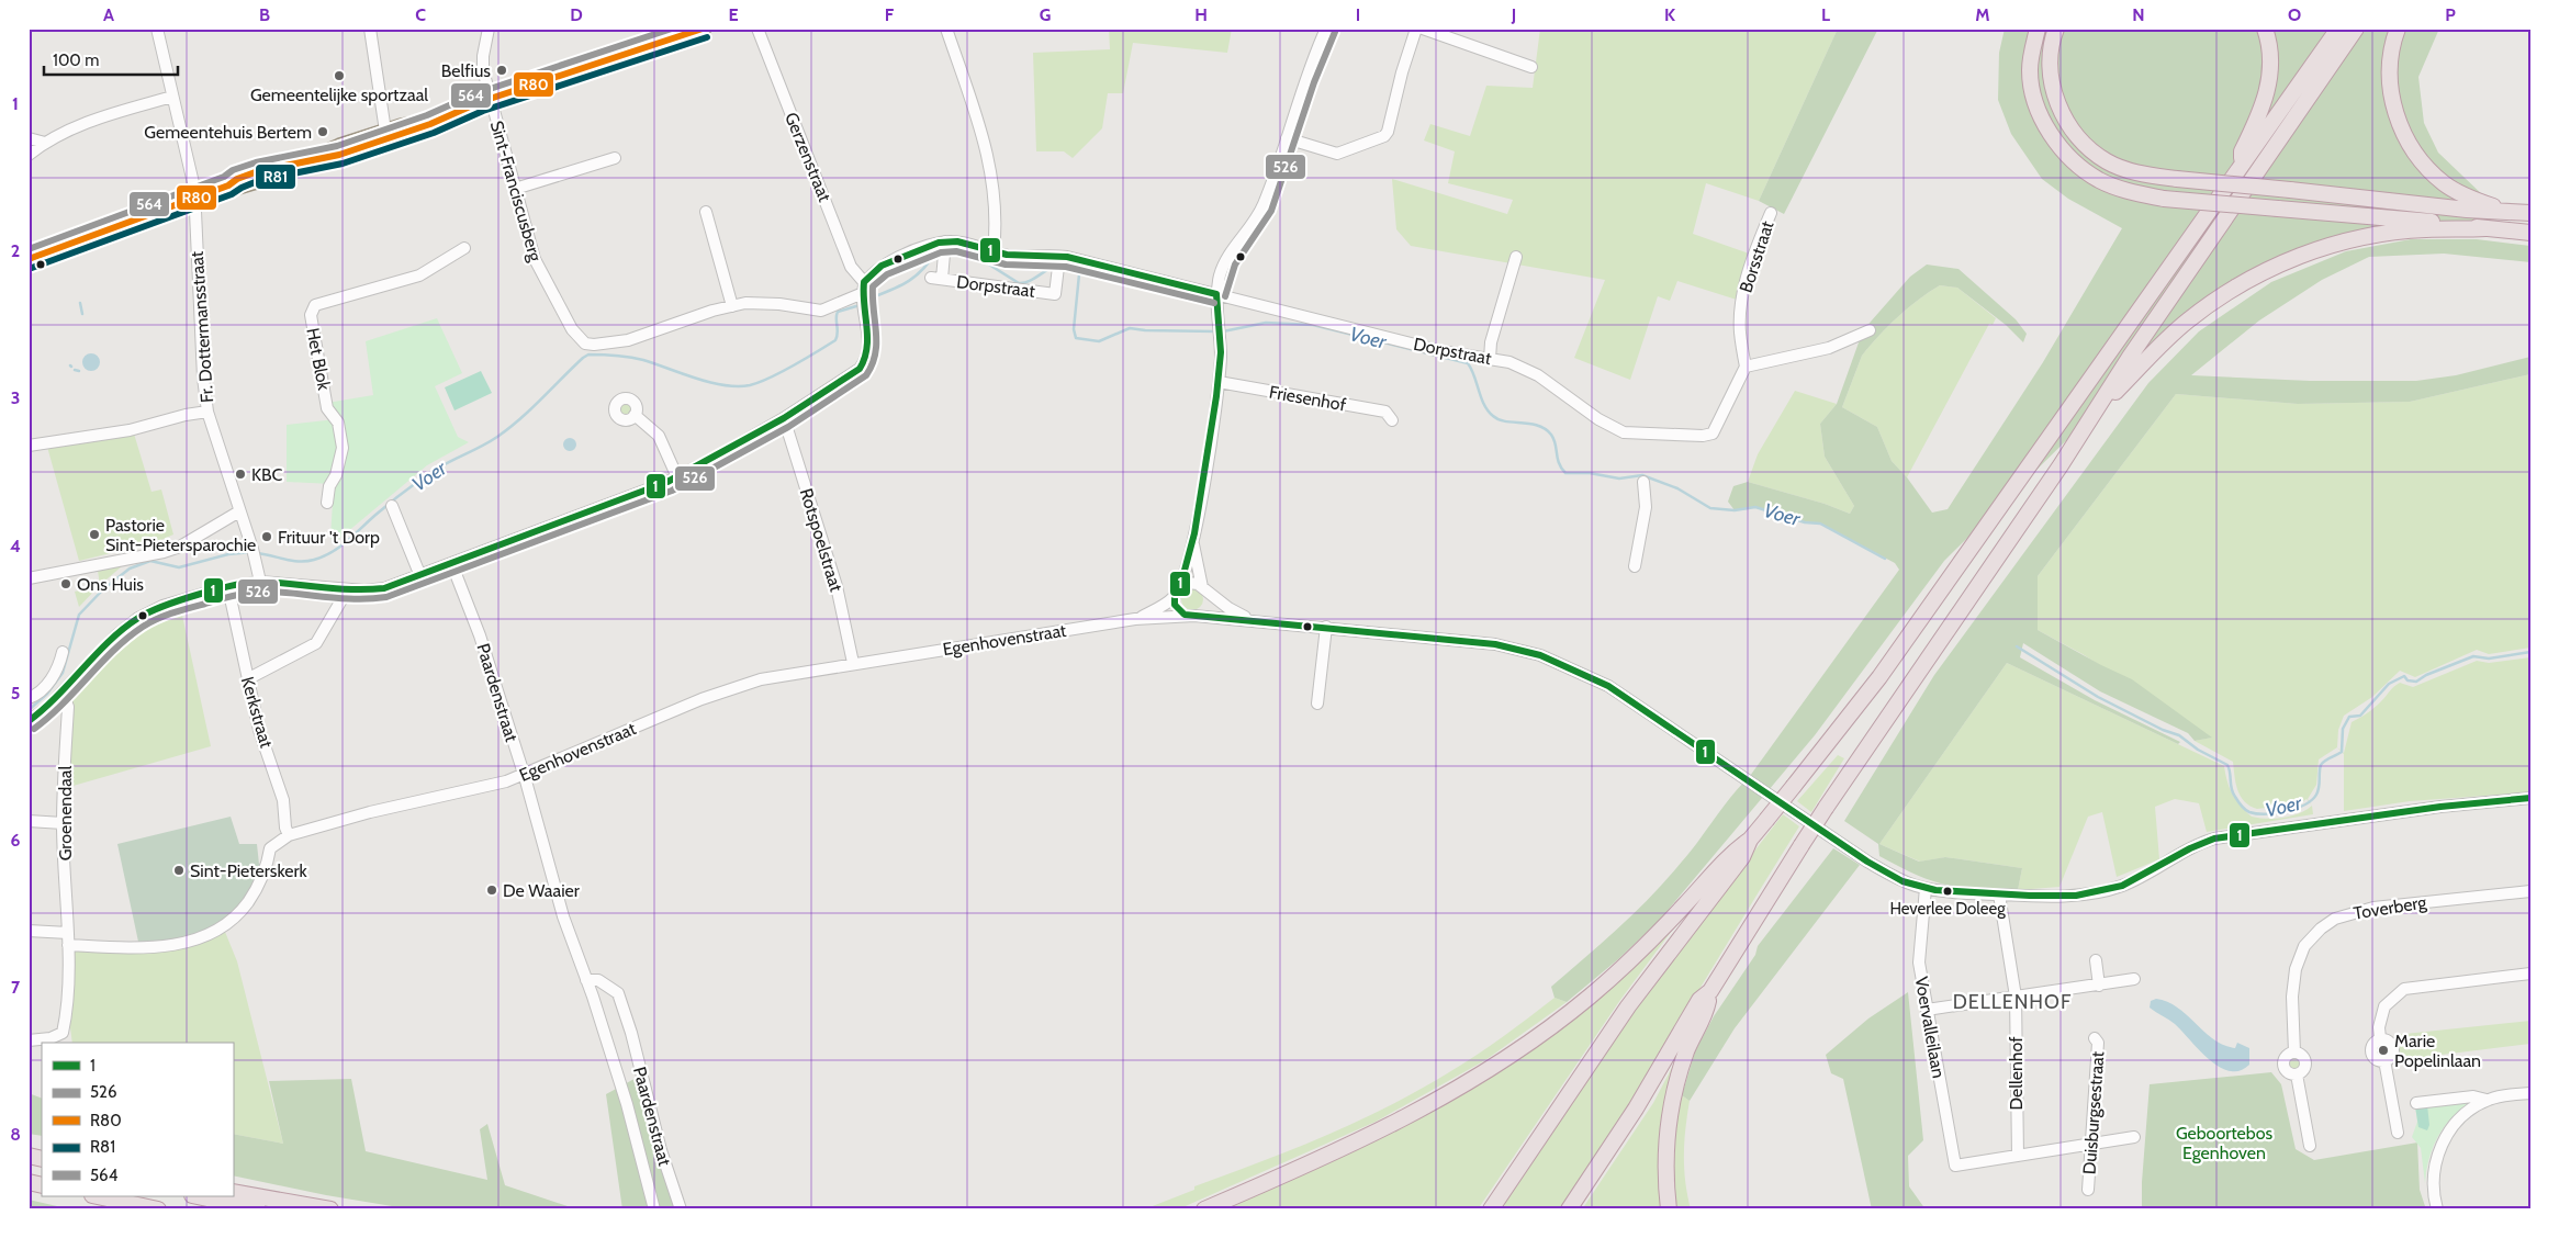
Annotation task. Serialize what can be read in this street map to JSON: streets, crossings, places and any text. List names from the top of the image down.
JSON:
{
  "streets": {
    "street": [
      "Gerzenstraat",
      "Sint-Franciscusberg",
      "Borsstraat",
      "Dorpstraat",
      "Fr. Dottermansstraat",
      "Het Blok",
      "Friesenhof",
      "Rotspoelstraat",
      "Egenhovenstraat",
      "Paardenstraat",
      "Kerkstraat",
      "Groenendaal",
      "Toverberg",
      "Voervalleilaan",
      "Dellenhof",
      "Duisburgsestraat"
    ]
  },
  "crossings": [
    ["Gerzenstraat", "Sint-Franciscusberg"],
    ["Gerzenstraat", "Dorpstraat"],
    ["Sint-Franciscusberg", "Dorpstraat"],
    ["Borsstraat", "Dorpstraat"],
    ["Rotspoelstraat", "Egenhovenstraat"],
    ["Egenhovenstraat", "Paardenstraat"],
    ["Egenhovenstraat", "Kerkstraat"],
    ["Egenhovenstraat", "Groenendaal"],
    ["Egenhovenstraat", "Voervalleilaan"],
    ["Egenhovenstraat", "Dellenhof"],
    ["Voervalleilaan", "Dellenhof"]
  ],
  "districts": ["DELLENHOF"],
  "water": ["Voer"],
  "parks": ["Geboortebos Egenhoven"],
  "places": [
    "Belfius",
    "Gemeentelijke sportzaal",
    "Gemeentehuis Bertem",
    "KBC",
    "Pastorie Sint-Pietersparochie",
    "Frituur 't Dorp",
    "Ons Huis",
    "Sint-Pieterskerk",
    "De Waaier",
    "Heverlee Doleeg",
    "Marie Popelinlaan"
  ],
  "lines": [
    "transit line R80",
    "transit line 564",
    "transit line 526",
    "transit line R81",
    "transit line 1"
  ],
  "legend": [
    "1",
    "526",
    "R80",
    "R81",
    "564"
  ],
  "scale_bar": "100 m",
  "grid": {
    "columns": [
      "A",
      "B",
      "C",
      "D",
      "E",
      "F",
      "G",
      "H",
      "I",
      "J",
      "K",
      "L",
      "M",
      "N",
      "O",
      "P"
    ],
    "rows": [
      "1",
      "2",
      "3",
      "4",
      "5",
      "6",
      "7",
      "8"
    ]
  }
}
